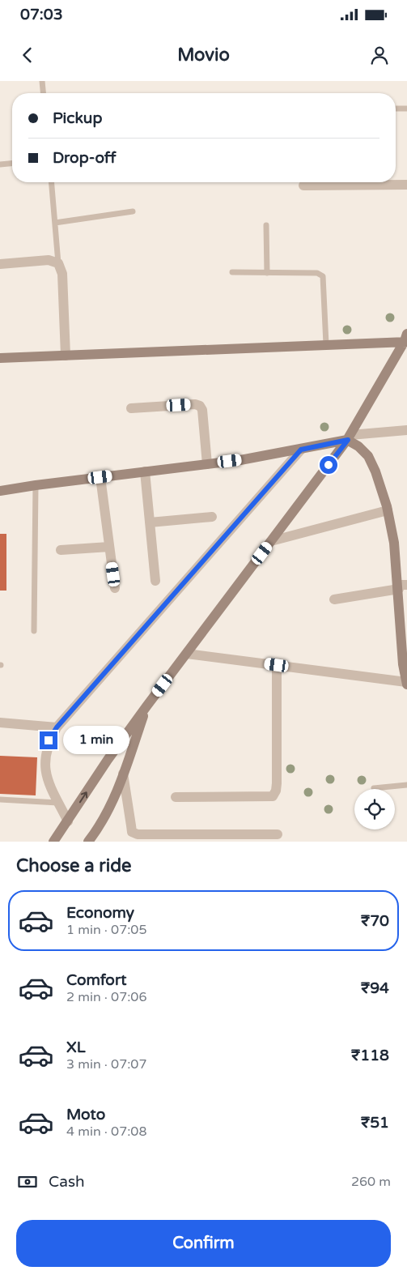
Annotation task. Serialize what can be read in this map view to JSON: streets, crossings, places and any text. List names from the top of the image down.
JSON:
{
  "page": {
    "status": "07:03",
    "header": "Movio",
    "banner": ["Pickup", "Drop-off"],
    "bubble": "1 min",
    "heading": "Choose a ride",
    "list": [
      {
        "name": "Economy",
        "note": "1 min · 07:05",
        "value": "₹70"
      },
      {
        "name": "Comfort",
        "note": "2 min · 07:06",
        "value": "₹94"
      },
      {
        "name": "XL",
        "note": "3 min · 07:07",
        "value": "₹118"
      },
      {
        "name": "Moto",
        "note": "4 min · 07:08",
        "value": "₹51"
      }
    ],
    "pay": ["Cash", "260 m"],
    "buttons": "Confirm"
  }
}
